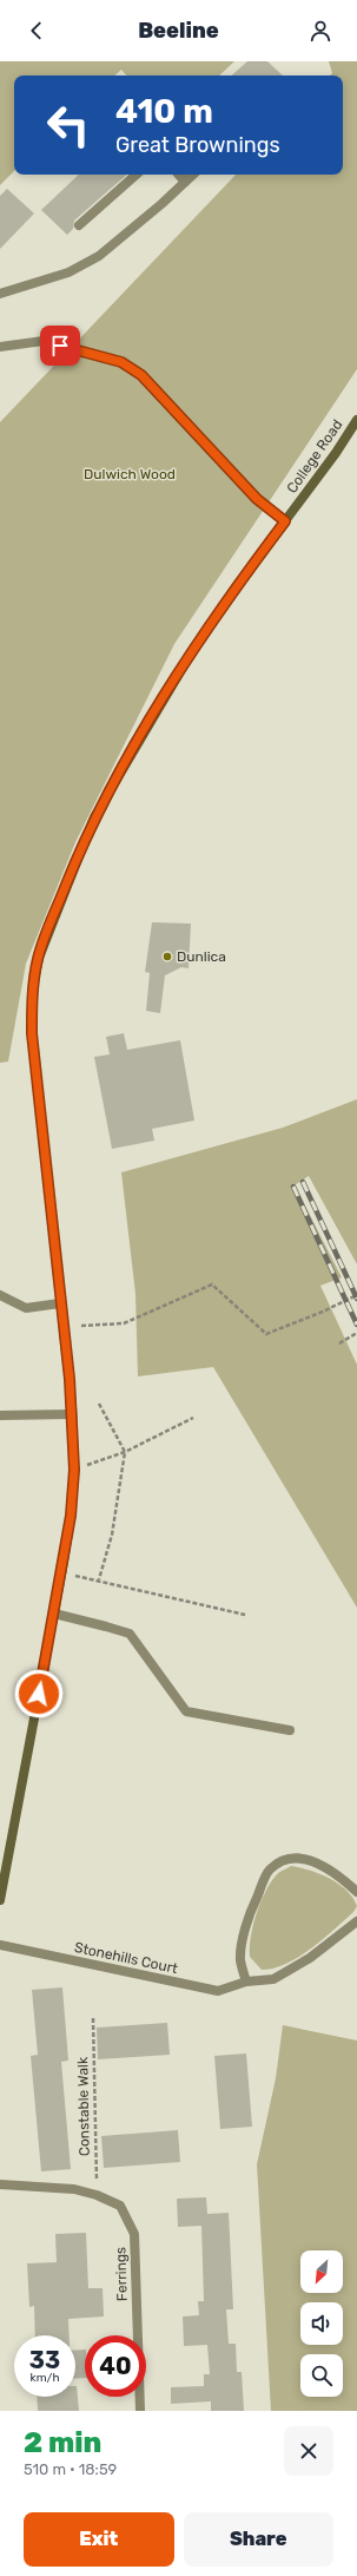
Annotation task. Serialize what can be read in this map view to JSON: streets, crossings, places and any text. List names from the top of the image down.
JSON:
{
  "streets": {
    "street": ["College Road", "Stonehills Court", "Ferrings"],
    "path": ["Constable Walk"]
  },
  "crossings": [
    ["Constable Walk", "Ferrings"]
  ],
  "parks": ["Dulwich Wood"],
  "places": ["Dunlica"],
  "north": "bottom left",
  "page": {
    "header": "Beeline",
    "turn": ["410 m", "Great Brownings"],
    "speed": "33 km/h",
    "limit": "40",
    "heading": ["2 min", "510 m · 18:59"],
    "buttons": ["Exit", "Share"]
  }
}
